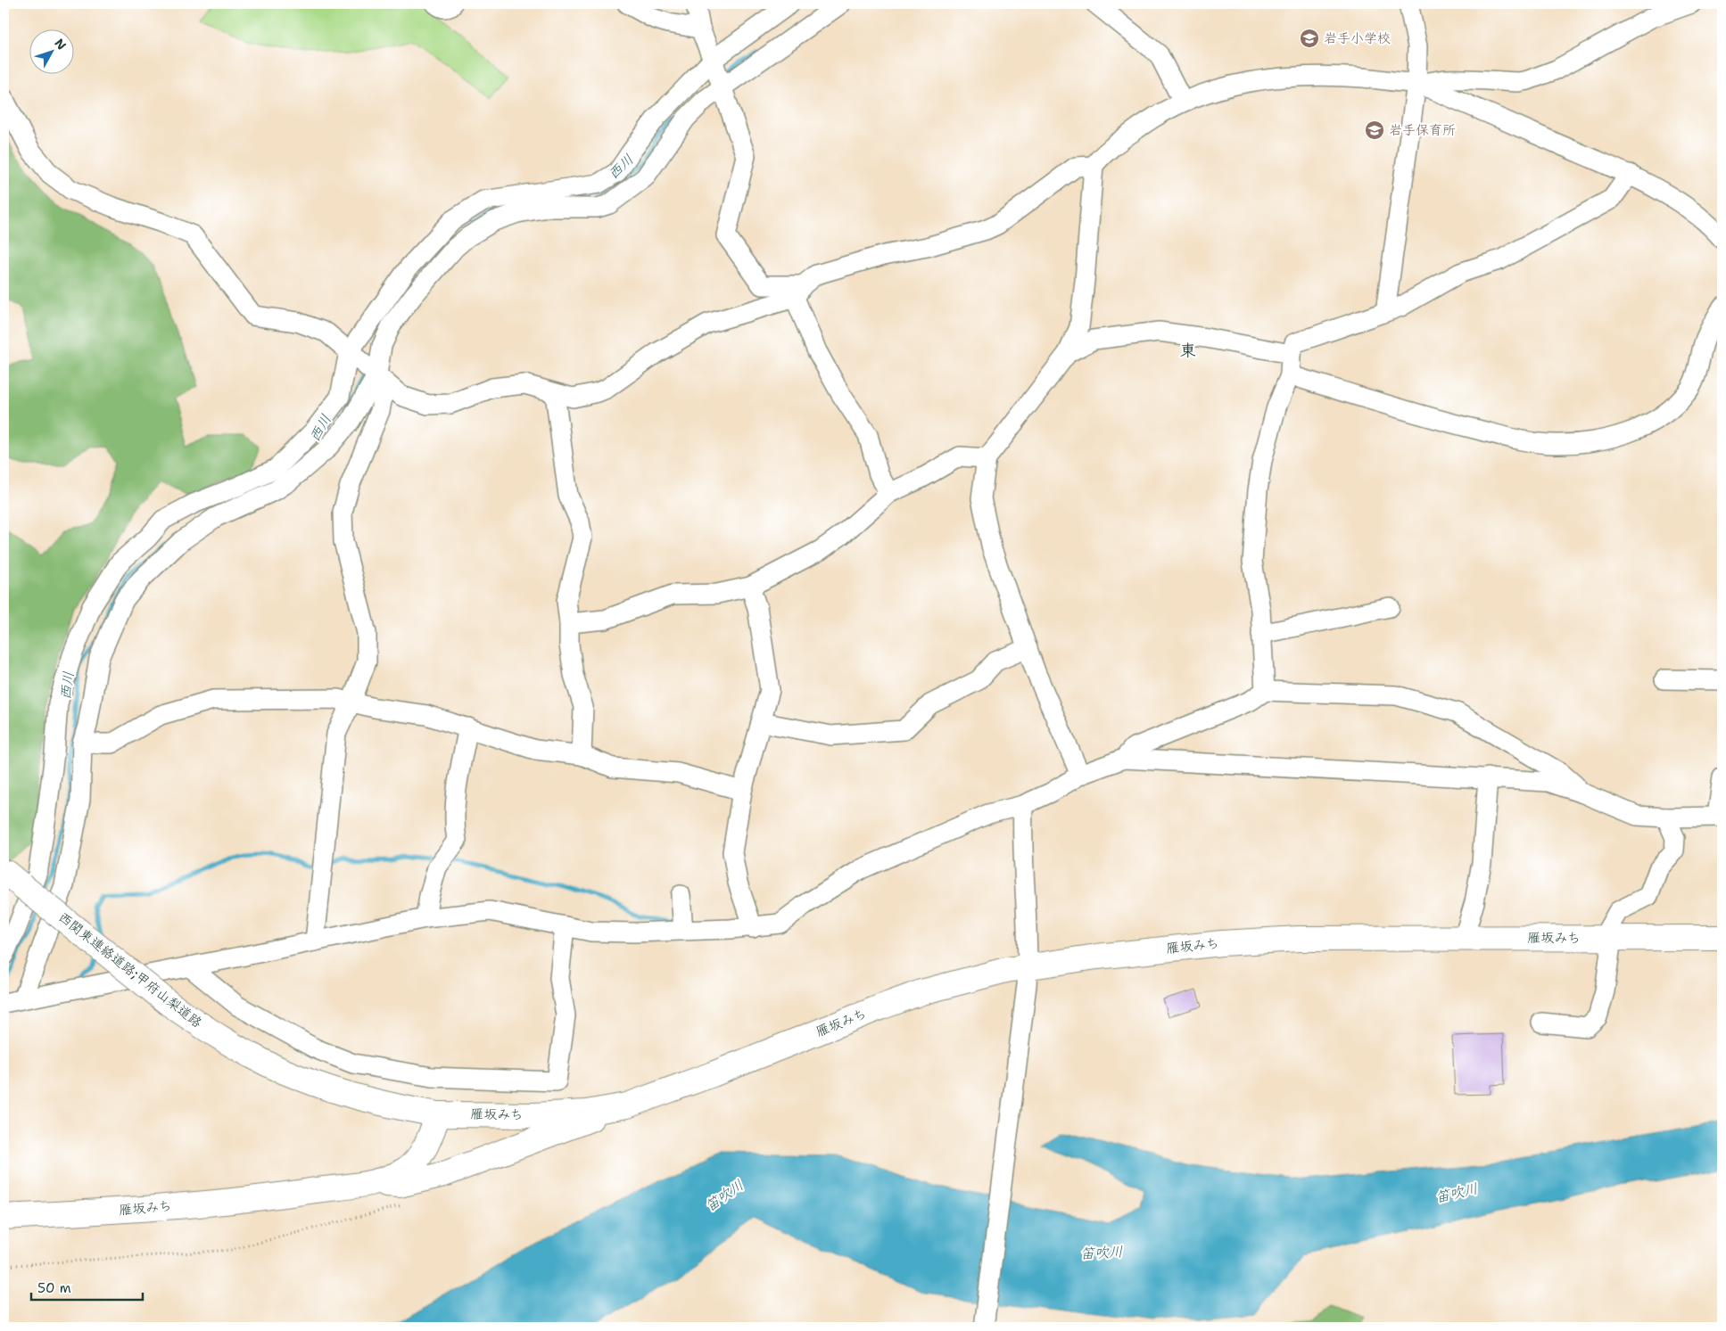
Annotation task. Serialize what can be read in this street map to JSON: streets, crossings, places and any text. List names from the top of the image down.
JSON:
{
  "streets": {
    "highway": ["雁坂みち", "西関東連絡道路;甲府山梨道路"]
  },
  "crossings": [
    ["雁坂みち", "西関東連絡道路;甲府山梨道路"]
  ],
  "districts": ["東"],
  "water": ["西川", "笛吹川"],
  "places": {
    "school or university": ["岩手小学校", "岩手保育所"]
  },
  "scale_bar": "50 m",
  "north": "top right"
}
